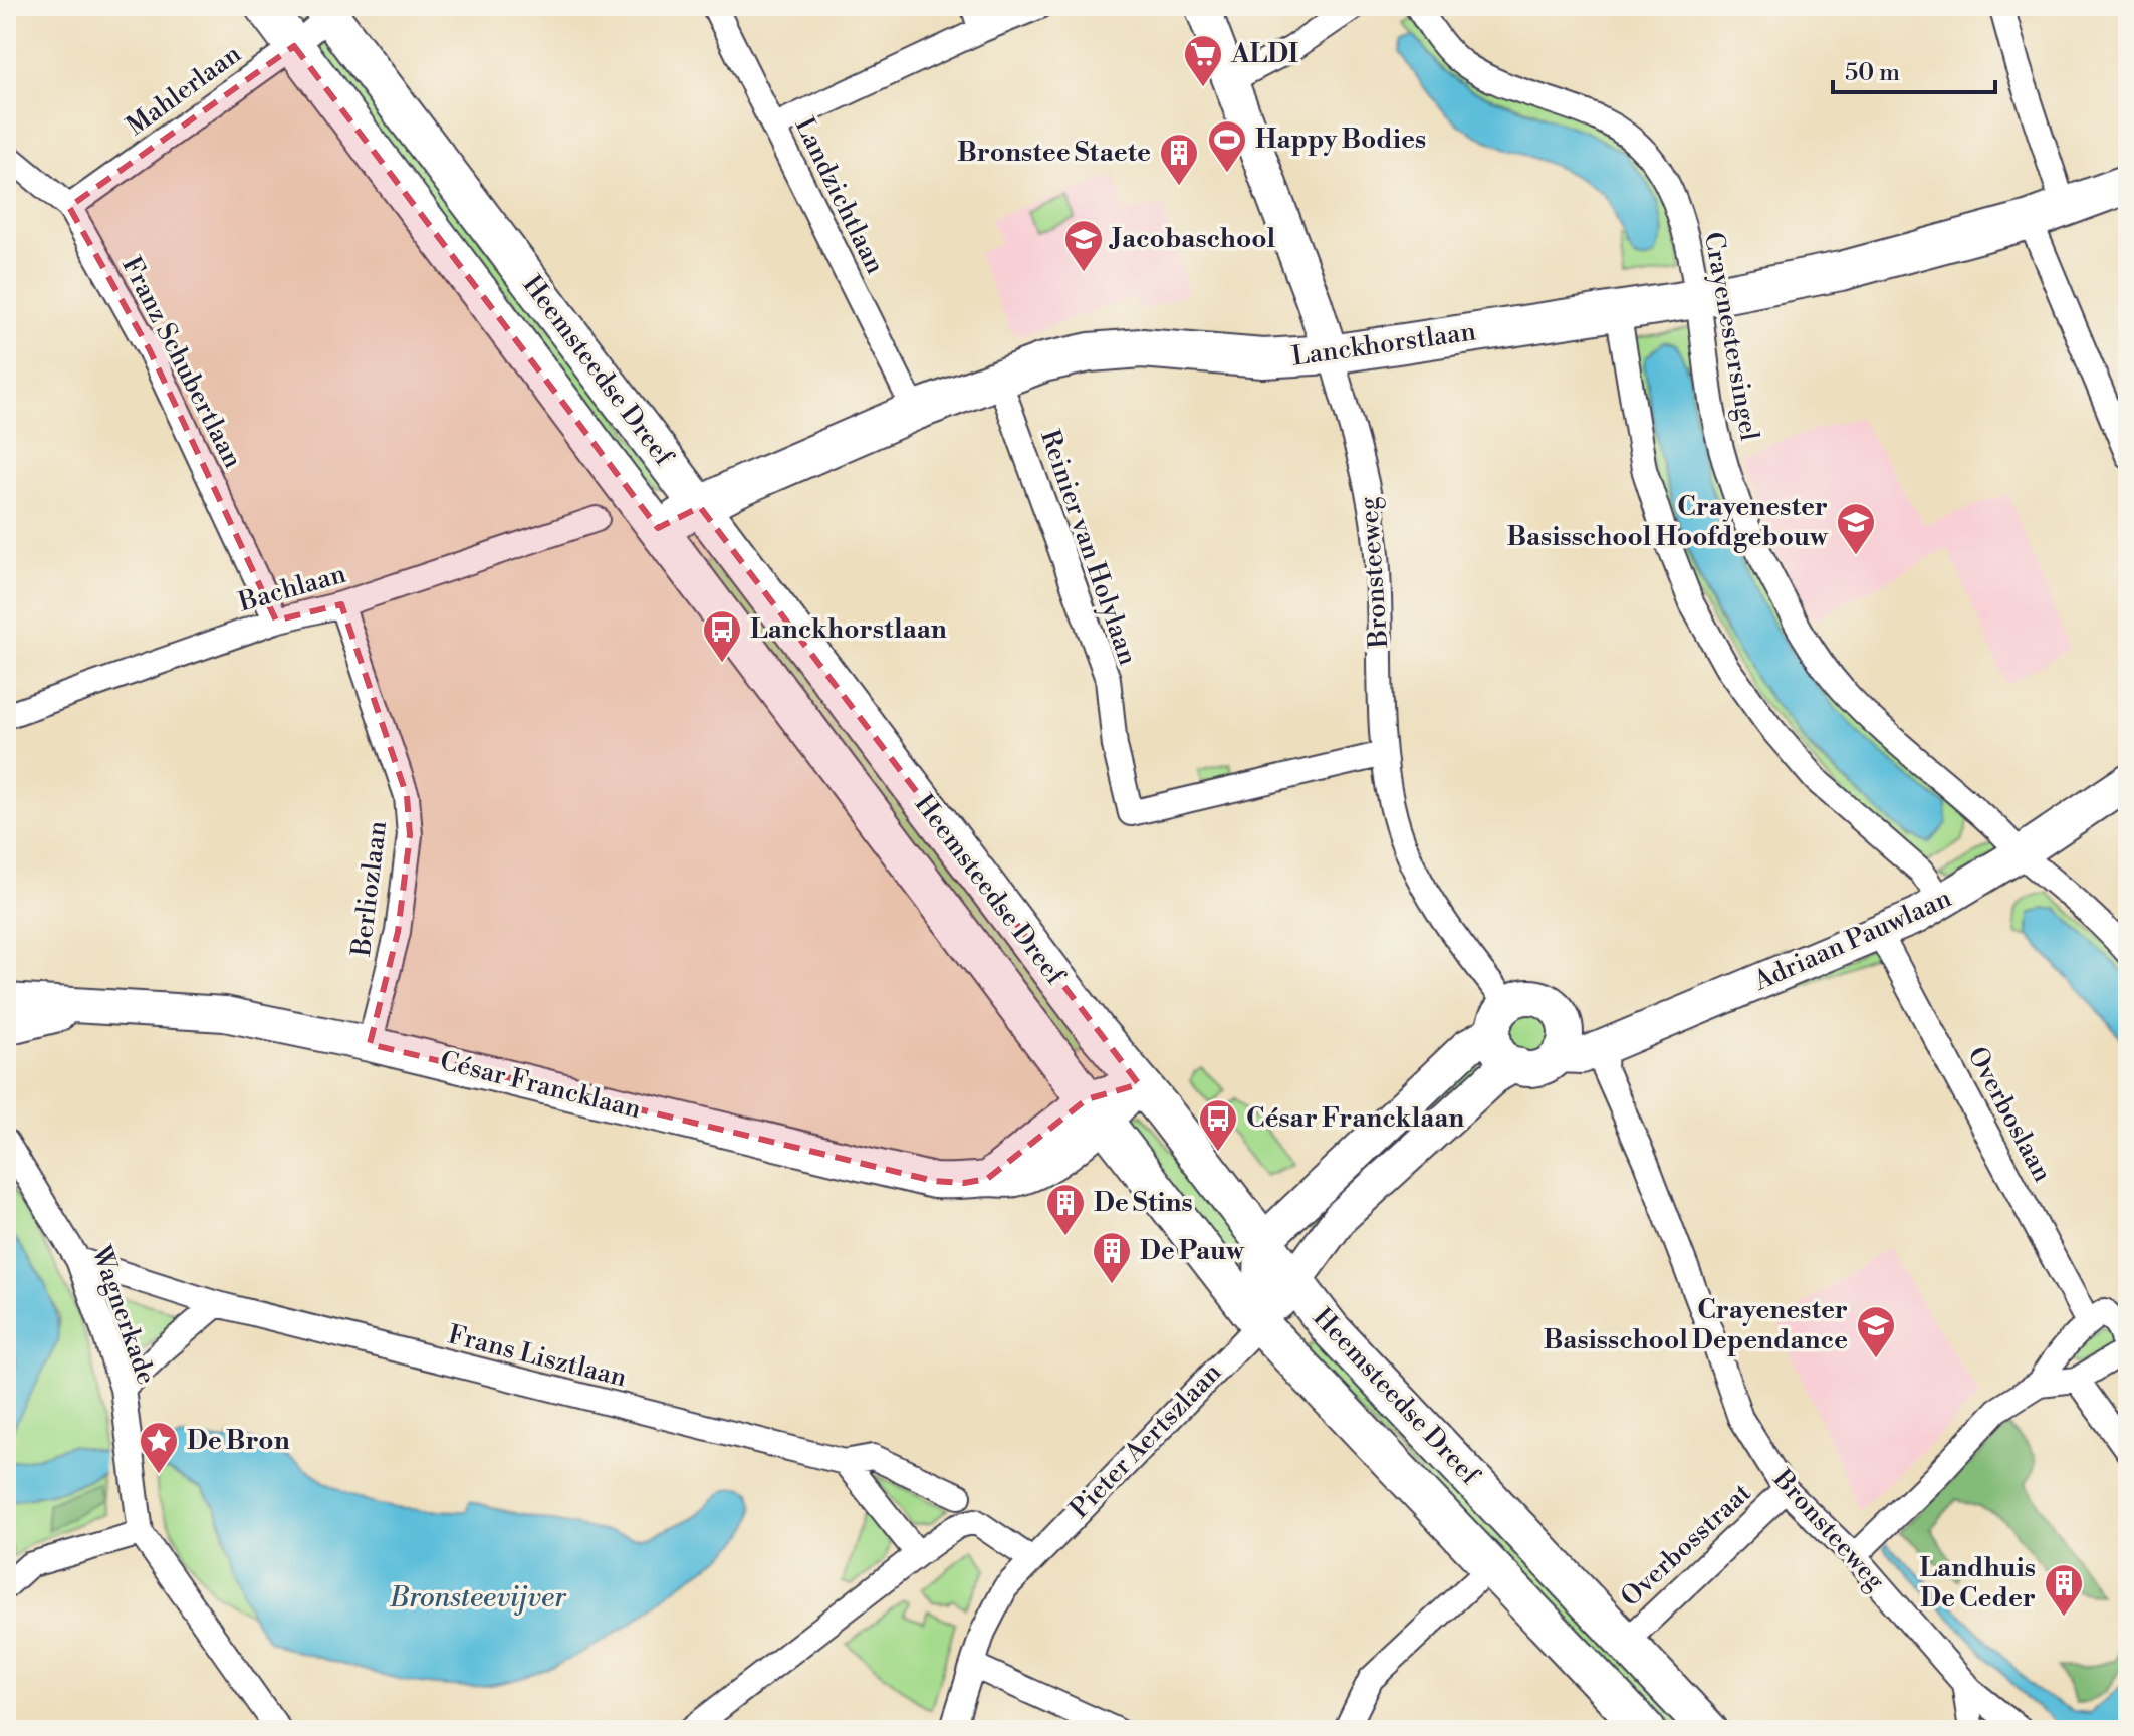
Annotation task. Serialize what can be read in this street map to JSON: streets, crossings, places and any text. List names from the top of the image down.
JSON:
{
  "streets": {
    "main road": ["Lanckhorstlaan", "Heemsteedse Dreef"],
    "street": [
      "Mahlerlaan",
      "Landzichtlaan",
      "Crayenestersingel",
      "Franz Schubertlaan",
      "Reinier van Holylaan",
      "Bronsteeweg",
      "Bachlaan",
      "Berliozlaan",
      "Adriaan Pauwlaan",
      "César Francklaan",
      "Overboslaan",
      "Wagnerkade",
      "Frans Lisztlaan",
      "Pieter Aertszlaan",
      "Overbosstraat"
    ]
  },
  "crossings": [
    ["Mahlerlaan", "Franz Schubertlaan"],
    ["Mahlerlaan", "Heemsteedse Dreef"],
    ["Landzichtlaan", "Lanckhorstlaan"],
    ["Crayenestersingel", "Lanckhorstlaan"],
    ["Crayenestersingel", "Adriaan Pauwlaan"],
    ["Lanckhorstlaan", "Heemsteedse Dreef"],
    ["Lanckhorstlaan", "Reinier van Holylaan"],
    ["Lanckhorstlaan", "Bronsteeweg"],
    ["Franz Schubertlaan", "Bachlaan"],
    ["Heemsteedse Dreef", "César Francklaan"],
    ["Heemsteedse Dreef", "Pieter Aertszlaan"],
    ["Heemsteedse Dreef", "Overbosstraat"],
    ["Reinier van Holylaan", "Bronsteeweg"],
    ["Bronsteeweg", "Adriaan Pauwlaan"],
    ["Bronsteeweg", "Pieter Aertszlaan"],
    ["Bronsteeweg", "Overbosstraat"],
    ["Bachlaan", "Berliozlaan"],
    ["Berliozlaan", "César Francklaan"],
    ["Adriaan Pauwlaan", "Overboslaan"],
    ["Adriaan Pauwlaan", "Pieter Aertszlaan"],
    ["Wagnerkade", "Frans Lisztlaan"]
  ],
  "water": ["Bronsteevijver"],
  "places": {
    "supermarket": ["ALDI"],
    "sports": ["Happy Bodies"],
    "building": [
      "Bronstee Staete",
      "De Stins",
      "De Pauw",
      "Landhuis De Ceder"
    ],
    "school or university": ["Jacobaschool", "Crayenester Basisschool Hoofdgebouw", "Crayenester Basisschool Dependance"],
    "bus stop": ["Lanckhorstlaan", "César Francklaan"],
    "place": ["De Bron"]
  },
  "scale_bar": "50 m"
}
